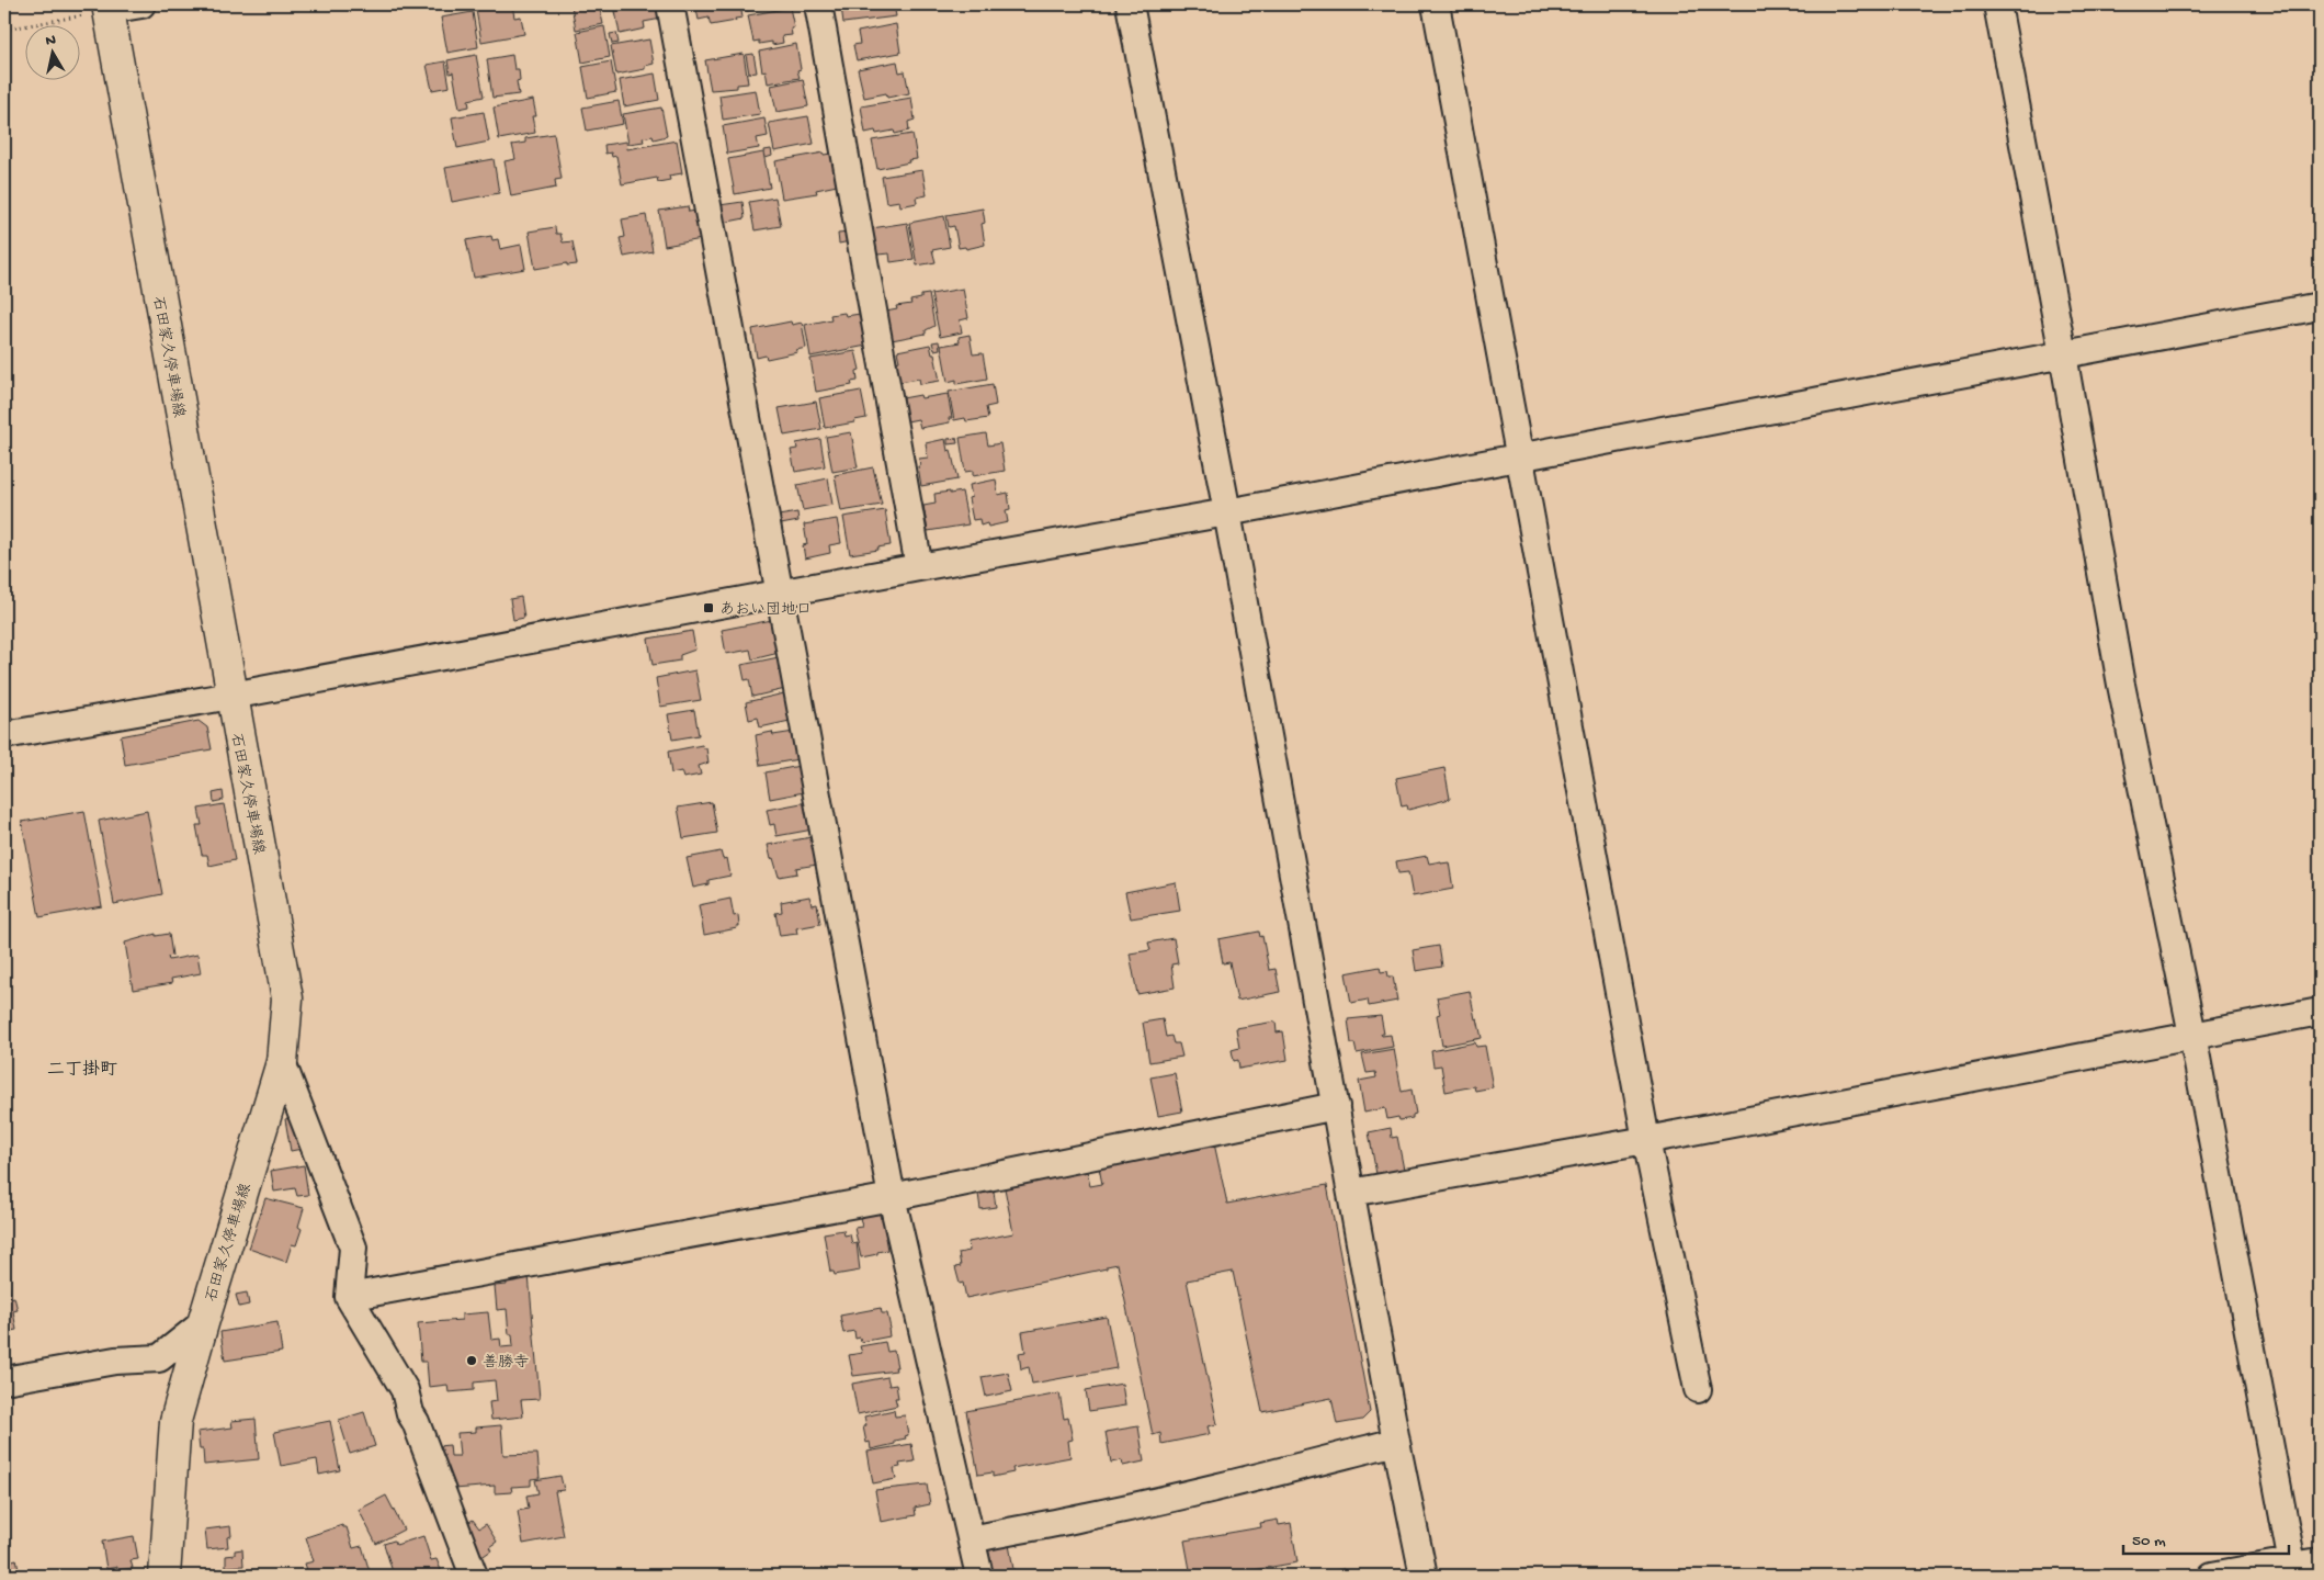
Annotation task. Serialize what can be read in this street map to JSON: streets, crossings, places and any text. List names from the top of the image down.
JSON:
{
  "streets": {
    "main road": ["石田家久停車場線"]
  },
  "districts": ["二丁掛町"],
  "places": {
    "transit": ["あおい団地口"],
    "other": ["善勝寺"]
  },
  "scale_bar": "50 m",
  "north": "top"
}
